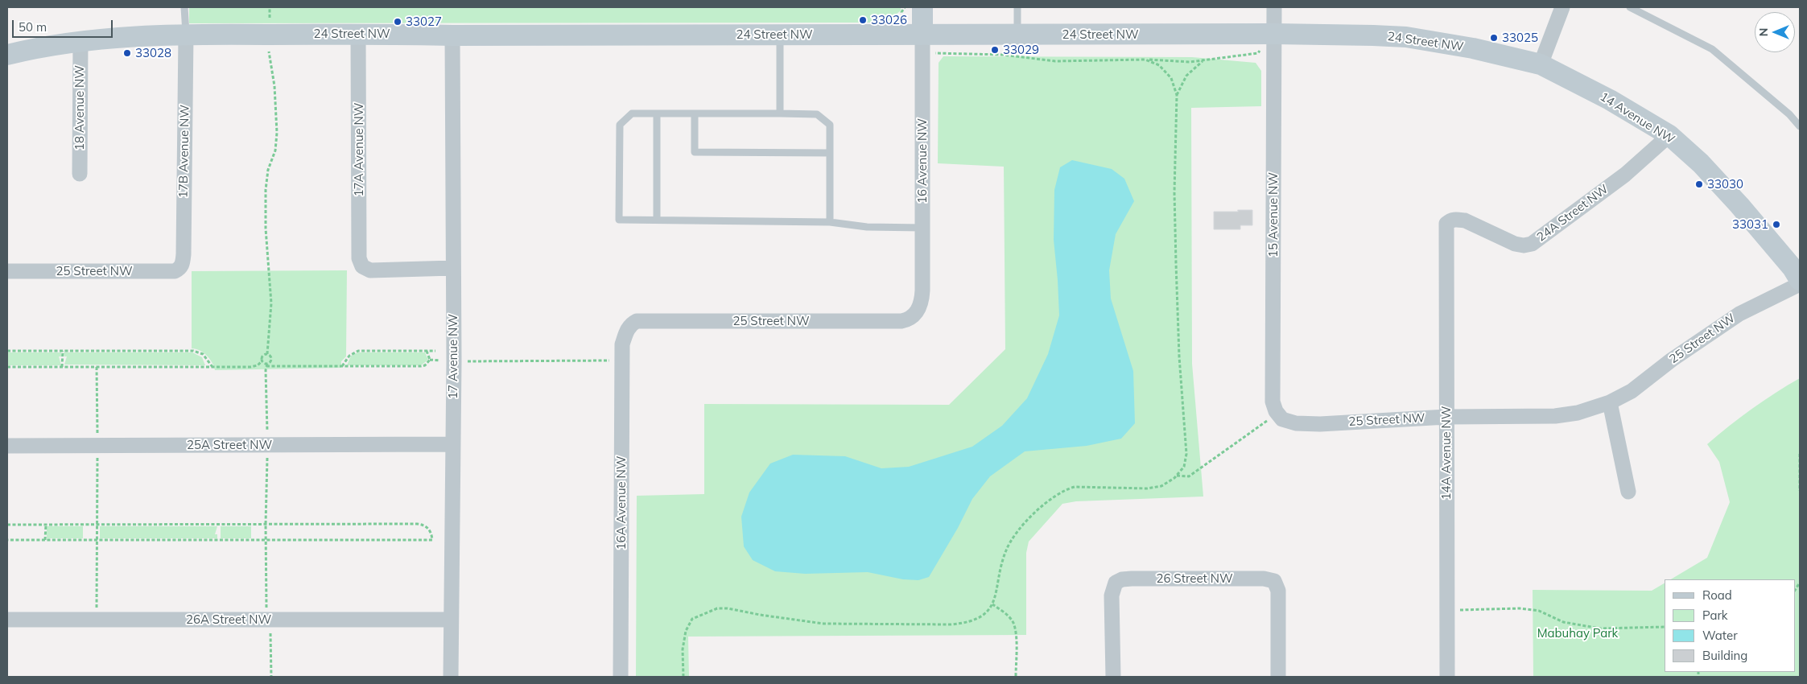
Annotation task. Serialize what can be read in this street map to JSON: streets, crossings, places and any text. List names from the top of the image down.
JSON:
{
  "streets": {
    "street": [
      "24 Street NW",
      "18 Avenue NW",
      "14 Avenue NW",
      "17A Avenue NW",
      "17B Avenue NW",
      "16 Avenue NW",
      "24A Street NW",
      "15 Avenue NW",
      "25 Street NW",
      "17 Avenue NW",
      "25A Street NW",
      "14A Avenue NW",
      "16A Avenue NW",
      "26 Street NW",
      "26A Street NW"
    ]
  },
  "crossings": [
    ["24 Street NW", "18 Avenue NW"],
    ["24 Street NW", "14 Avenue NW"],
    ["24 Street NW", "17A Avenue NW"],
    ["24 Street NW", "17B Avenue NW"],
    ["24 Street NW", "16 Avenue NW"],
    ["24 Street NW", "15 Avenue NW"],
    ["24 Street NW", "17 Avenue NW"],
    ["14 Avenue NW", "24A Street NW"],
    ["17A Avenue NW", "17 Avenue NW"],
    ["17B Avenue NW", "25 Street NW"],
    ["16 Avenue NW", "25 Street NW"],
    ["24A Street NW", "14A Avenue NW"],
    ["15 Avenue NW", "25 Street NW"],
    ["25 Street NW", "14A Avenue NW"],
    ["25 Street NW", "16A Avenue NW"],
    ["17 Avenue NW", "25A Street NW"],
    ["17 Avenue NW", "26A Street NW"]
  ],
  "parks": ["Mabuhay Park"],
  "places": [
    "33026",
    "33027",
    "33025",
    "33029",
    "33028",
    "33030",
    "33031"
  ],
  "legend": [
    "Road",
    "Park",
    "Water",
    "Building"
  ],
  "scale_bar": "50 m",
  "north": "left"
}
